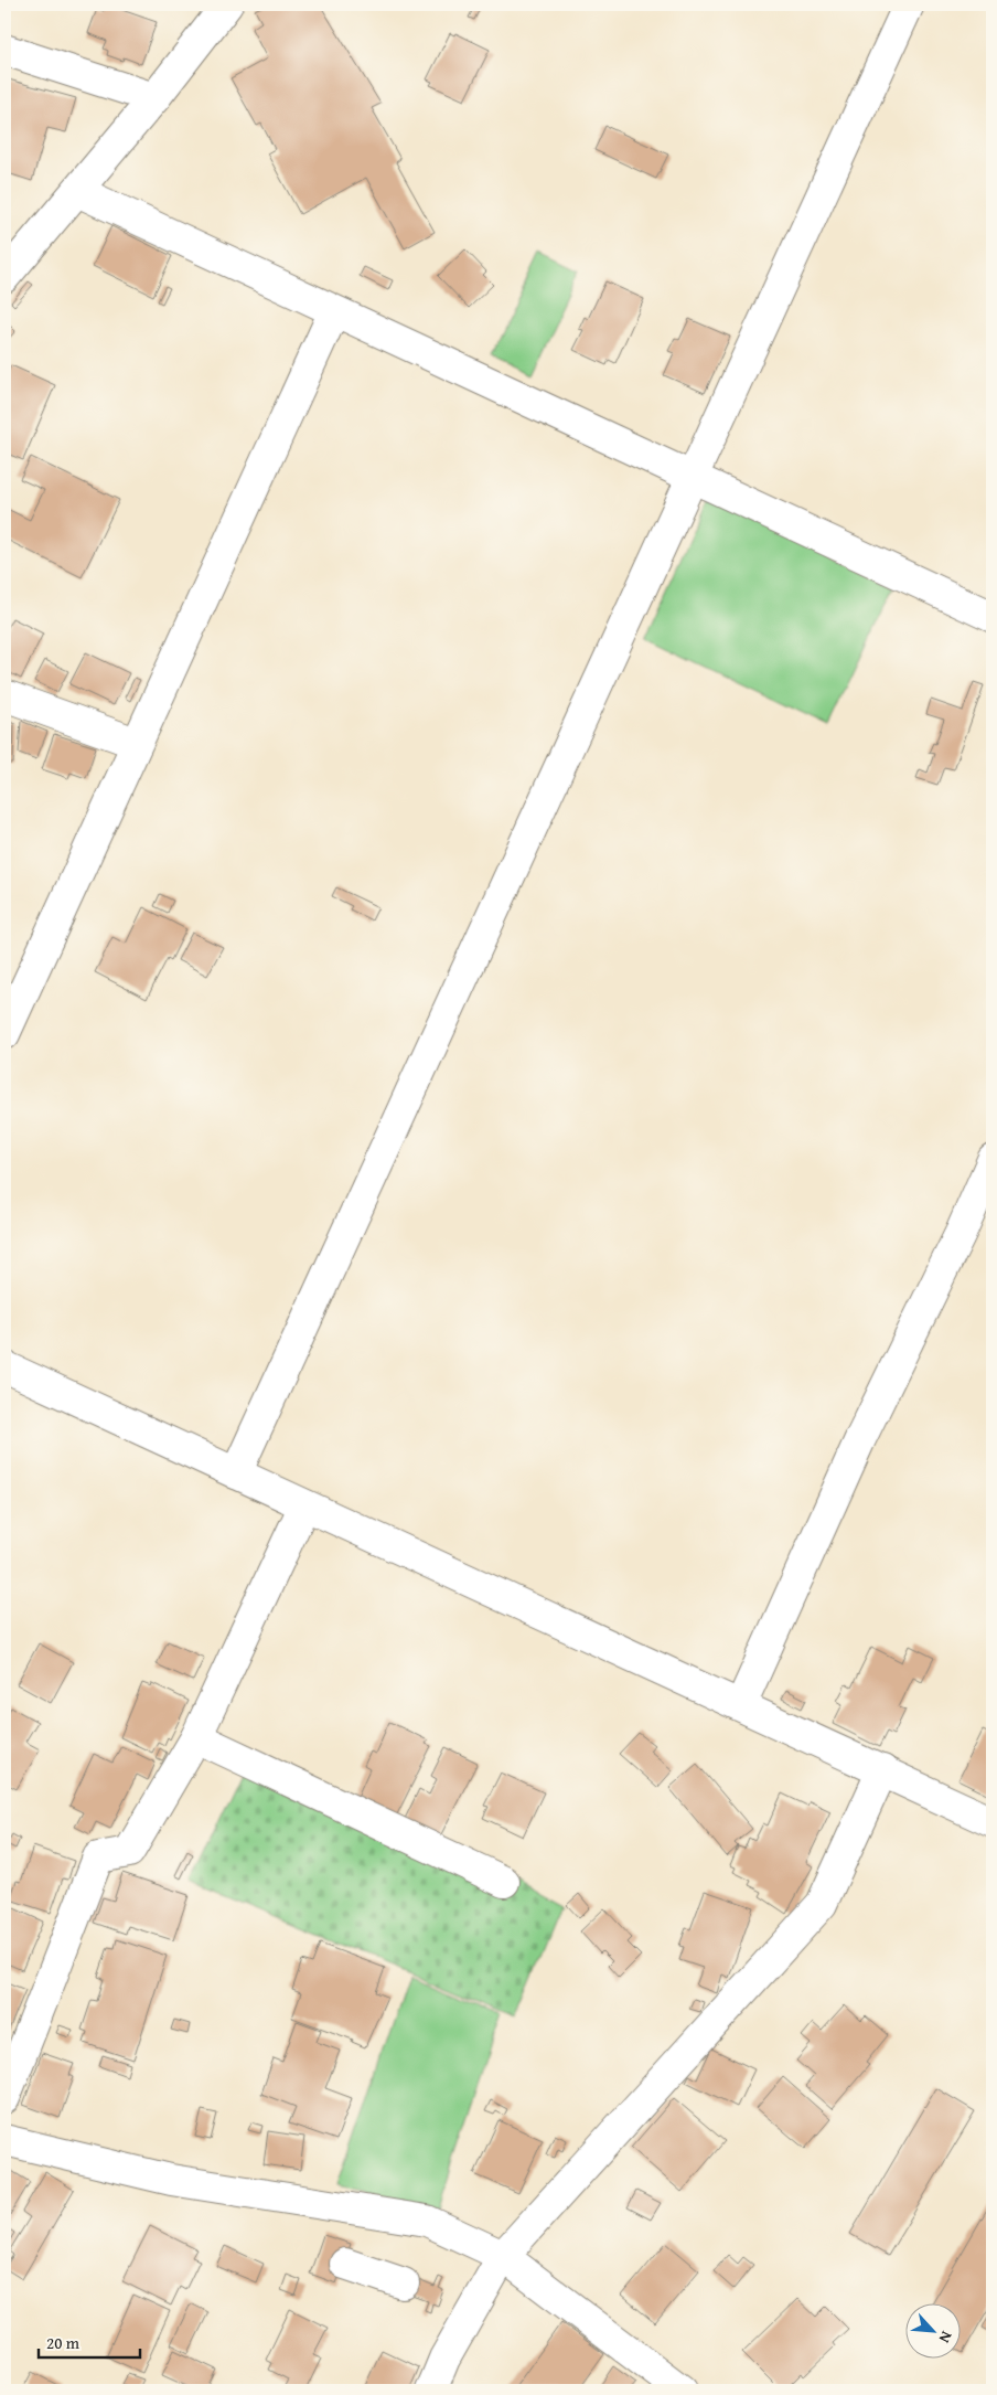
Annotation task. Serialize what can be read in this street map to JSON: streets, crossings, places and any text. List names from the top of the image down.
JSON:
{
  "scale_bar": "20 m",
  "north": "bottom right"
}
